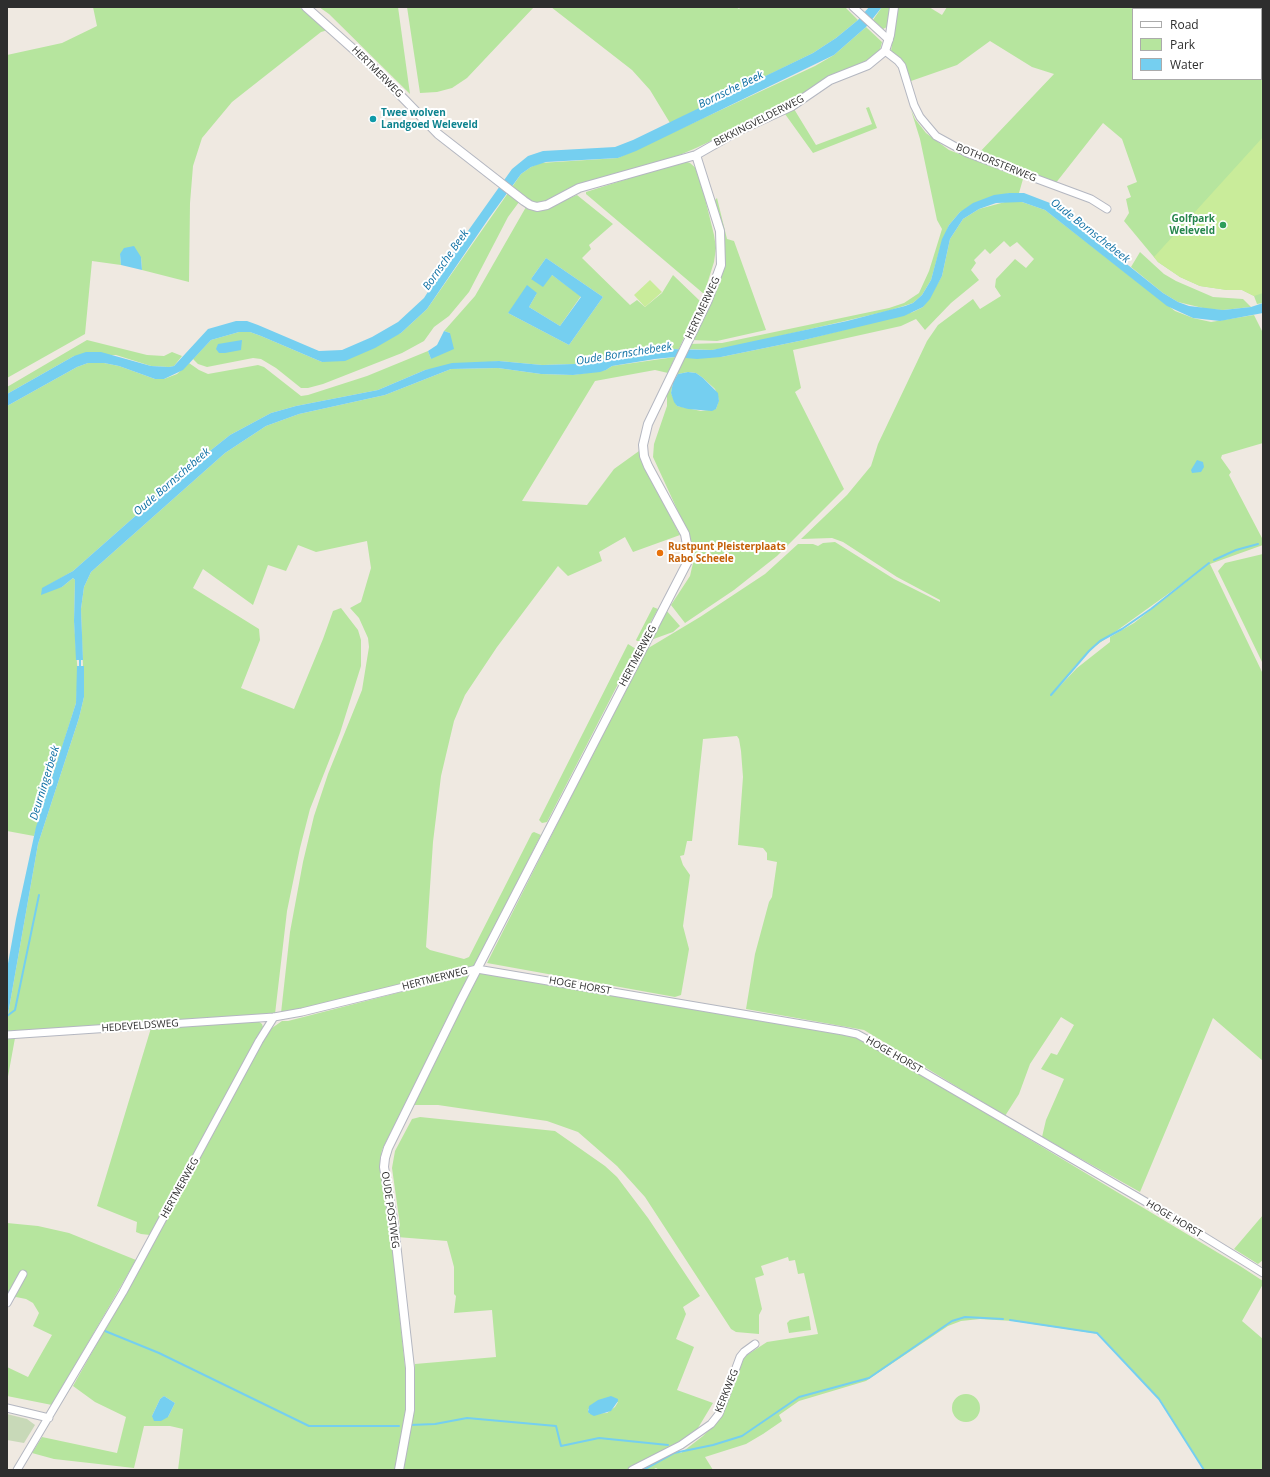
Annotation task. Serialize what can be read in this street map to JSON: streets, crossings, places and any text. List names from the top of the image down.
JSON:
{
  "streets": {
    "street": [
      "HERTMERWEG",
      "BEKKINGVELDERWEG",
      "BOTHORSTERWEG",
      "HOGE HORST",
      "HEDEVELDSWEG",
      "OUDE POSTWEG",
      "KERKWEG"
    ]
  },
  "crossings": [
    ["HERTMERWEG", "BEKKINGVELDERWEG"],
    ["HERTMERWEG", "HOGE HORST"],
    ["HERTMERWEG", "HEDEVELDSWEG"],
    ["HERTMERWEG", "OUDE POSTWEG"],
    ["BEKKINGVELDERWEG", "BOTHORSTERWEG"],
    ["HOGE HORST", "OUDE POSTWEG"]
  ],
  "water": ["Bornsche Beek", "Oude Bornschebeek", "Deurningerbeek"],
  "places": ["Twee wolven Landgoed Weleveld", "Golfpark Weleveld", "Rustpunt Pleisterplaats Rabo Scheele"],
  "legend": ["Road", "Park", "Water"]
}
